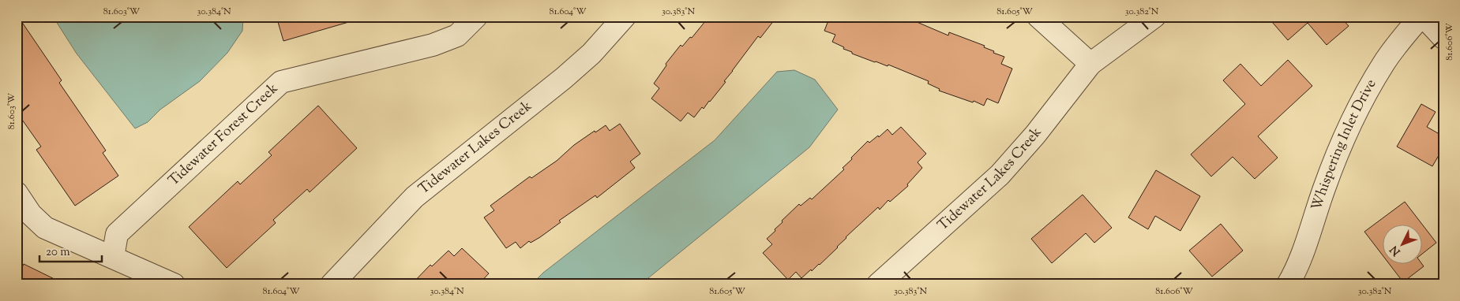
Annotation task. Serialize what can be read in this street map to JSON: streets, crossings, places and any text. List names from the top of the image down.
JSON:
{
  "streets": {
    "street": ["Tidewater Forest Creek", "Whispering Inlet Drive", "Tidewater Lakes Creek"]
  },
  "scale_bar": "20 m",
  "north": "bottom left",
  "coordinates": [
    "81.603°W",
    "30.384°N",
    "81.604°W",
    "30.383°N",
    "81.605°W",
    "30.382°N",
    "81.606°W"
  ]
}
